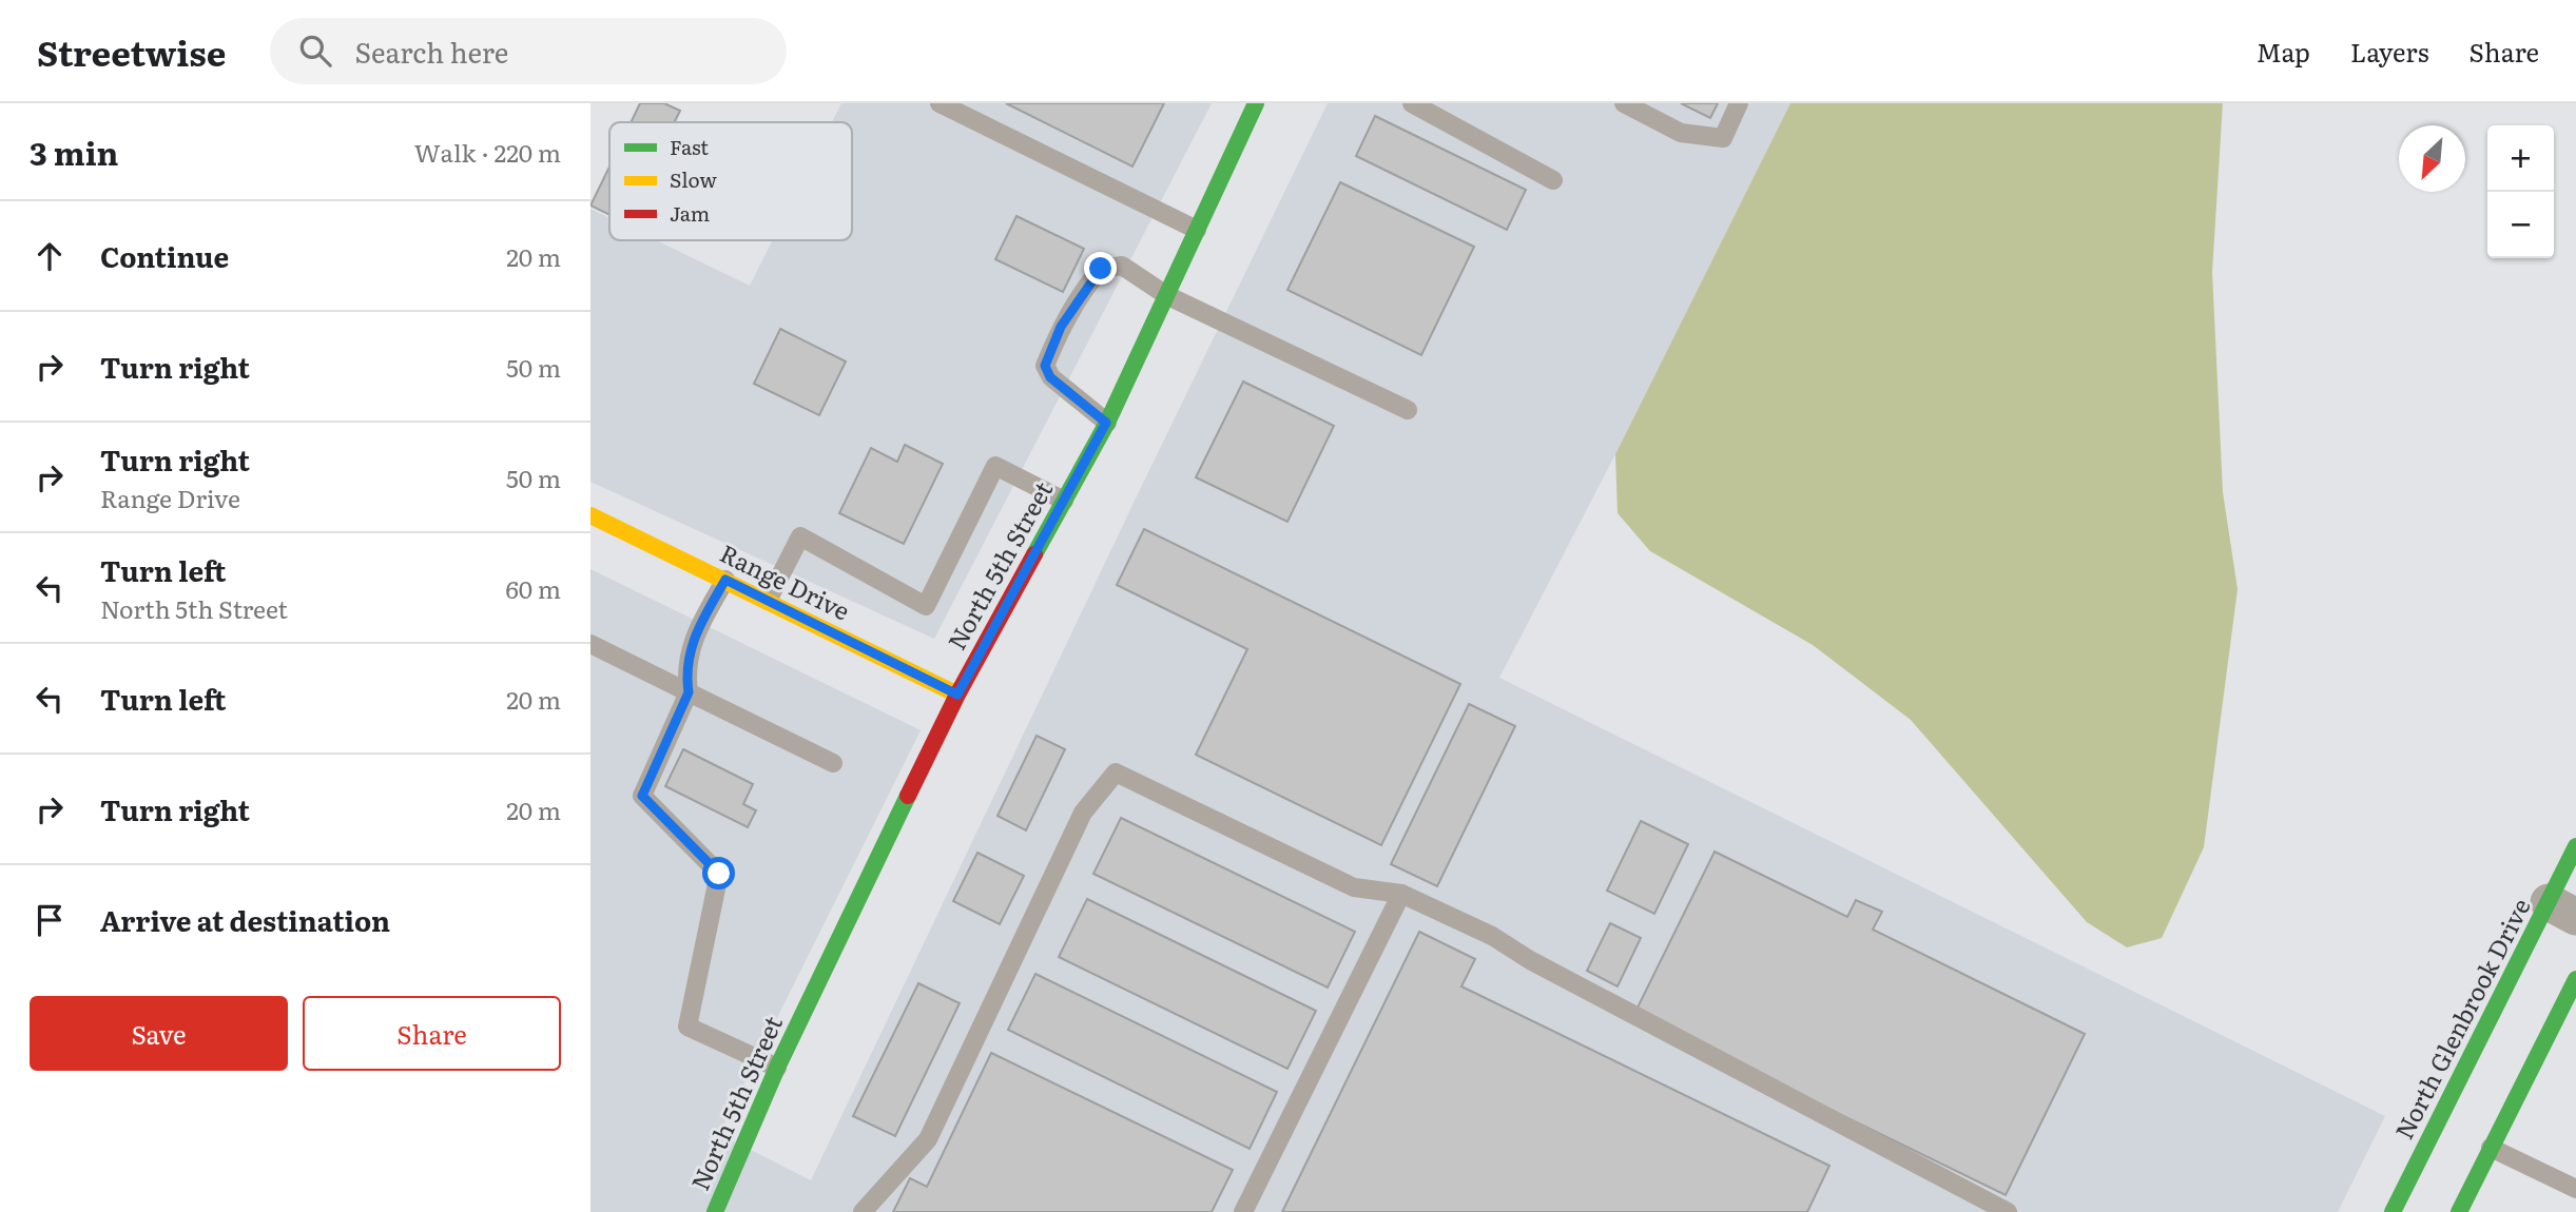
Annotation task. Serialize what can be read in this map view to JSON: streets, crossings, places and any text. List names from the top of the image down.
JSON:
{
  "streets": {
    "street": ["North 5th Street", "Range Drive", "North Glenbrook Drive"]
  },
  "crossings": [
    ["North 5th Street", "Range Drive"]
  ],
  "legend": ["Fast", "Slow", "Jam"],
  "north": "bottom left",
  "page": {
    "header": "Streetwise",
    "search": "Search here",
    "nav": ["Map", "Layers", "Share"],
    "heading": ["3 min", "Walk · 220 m"],
    "map_buttons": ["+", "−"],
    "list": [
      ["Continue", "20 m"],
      ["Turn right", "50 m"],
      ["Turn right", "Range Drive", "50 m"],
      ["Turn left", "North 5th Street", "60 m"],
      ["Turn left", "20 m"],
      ["Turn right", "20 m"],
      "Arrive at destination"
    ],
    "buttons": ["Save", "Share"]
  }
}
